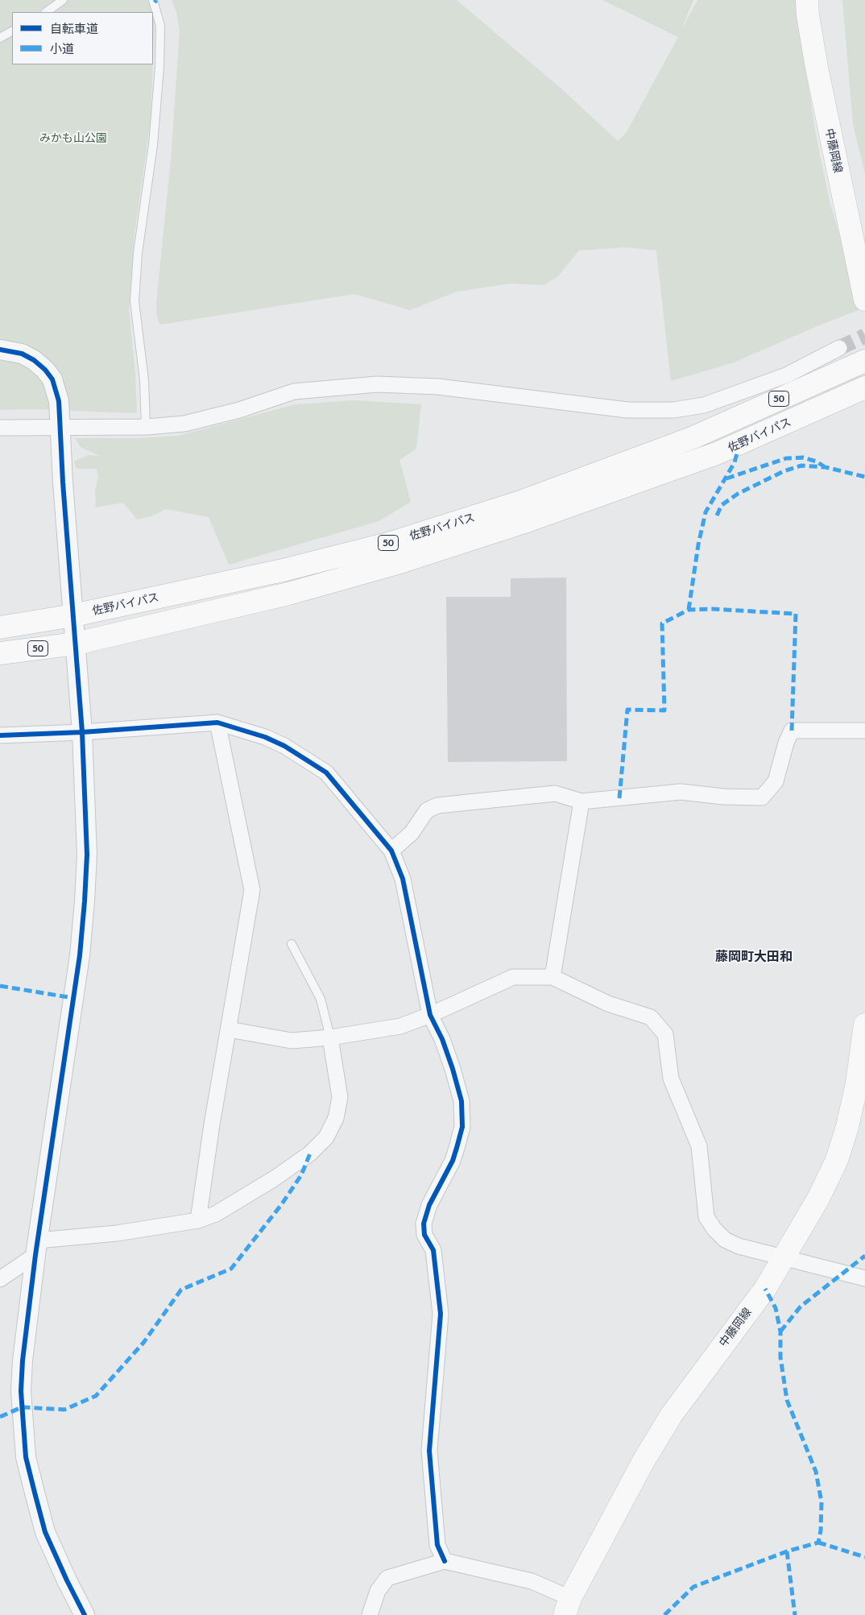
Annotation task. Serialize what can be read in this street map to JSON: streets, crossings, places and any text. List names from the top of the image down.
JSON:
{
  "streets": {
    "main road": ["中藤岡線", "50", "佐野バイパス"]
  },
  "districts": ["藤岡町大田和"],
  "parks": ["みかも山公園"],
  "legend": ["自転車道", "小道"]
}
